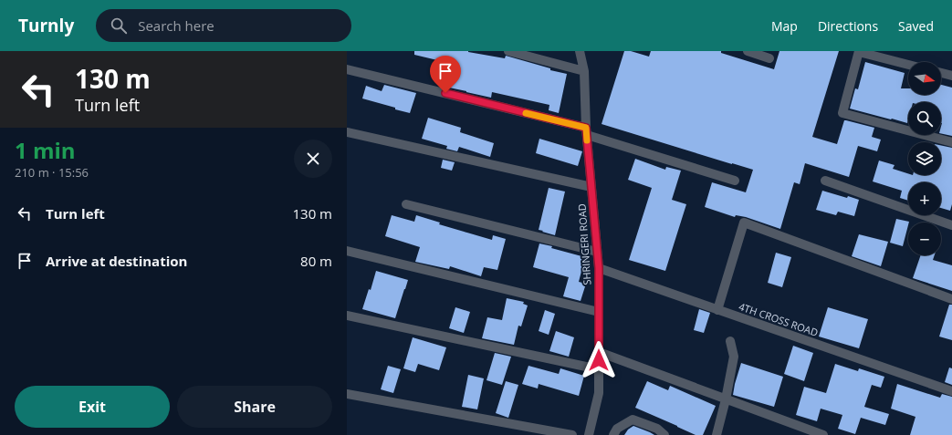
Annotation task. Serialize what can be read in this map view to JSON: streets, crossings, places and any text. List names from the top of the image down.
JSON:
{
  "streets": {
    "street": ["SHRINGERI ROAD", "4TH CROSS ROAD"]
  },
  "crossings": [
    ["SHRINGERI ROAD", "4TH CROSS ROAD"]
  ],
  "north": "right",
  "page": {
    "header": "Turnly",
    "search": "Search here",
    "nav": ["Map", "Directions", "Saved"],
    "turn": ["130 m", "Turn left"],
    "map_buttons": ["+", "−"],
    "heading": ["1 min", "210 m · 15:56"],
    "list": [
      {
        "name": "Turn left",
        "value": "130 m"
      },
      {
        "name": "Arrive at destination",
        "value": "80 m"
      }
    ],
    "buttons": ["Exit", "Share"]
  }
}
